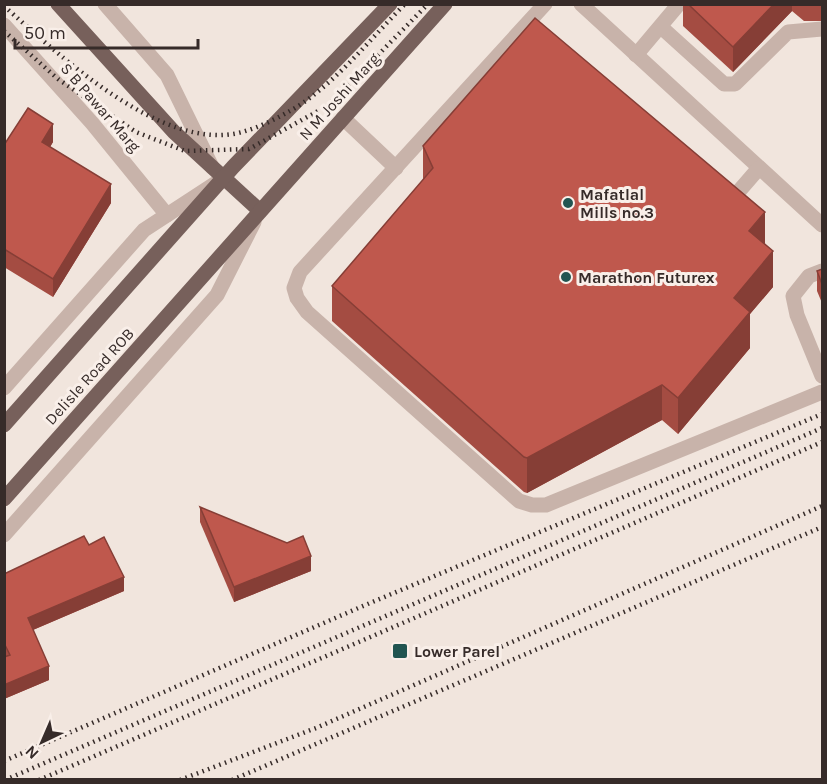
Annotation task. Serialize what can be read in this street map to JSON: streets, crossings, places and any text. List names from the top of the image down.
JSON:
{
  "streets": {
    "main road": ["N M Joshi Marg", "Delisle Road ROB"],
    "street": ["S B Pawar Marg"]
  },
  "crossings": [
    ["N M Joshi Marg", "Delisle Road ROB"]
  ],
  "places": {
    "other": ["Mafatlal Mills no.3", "Marathon Futurex"],
    "transit": ["Lower Parel"]
  },
  "scale_bar": "50 m",
  "north": "bottom left"
}
